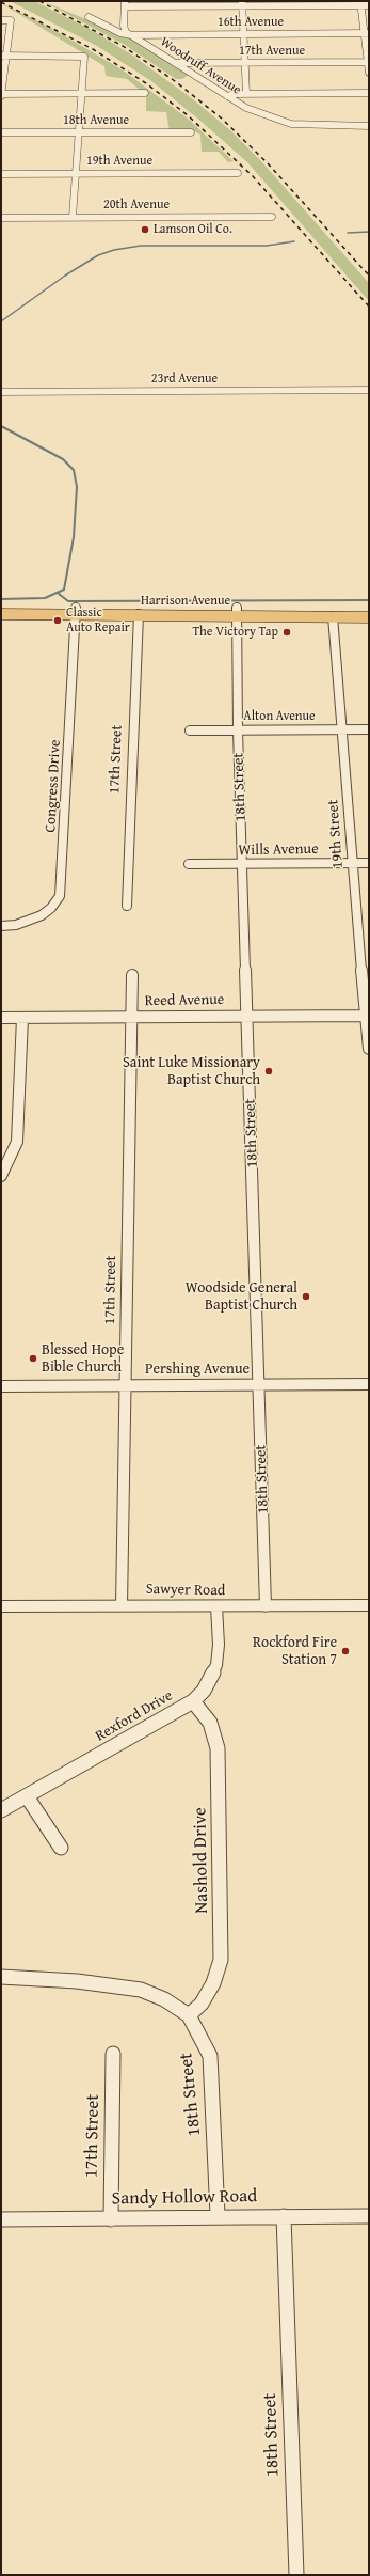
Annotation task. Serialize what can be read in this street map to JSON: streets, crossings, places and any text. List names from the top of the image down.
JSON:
{
  "streets": {
    "main road": ["Harrison Avenue"],
    "street": [
      "16th Avenue",
      "17th Avenue",
      "Woodruff Avenue",
      "18th Avenue",
      "19th Avenue",
      "20th Avenue",
      "23rd Avenue",
      "Alton Avenue",
      "17th Street",
      "Congress Drive",
      "18th Street",
      "19th Street",
      "Wills Avenue",
      "Reed Avenue",
      "Pershing Avenue",
      "Sawyer Road",
      "Rexford Drive",
      "Nashold Drive",
      "Sandy Hollow Road"
    ]
  },
  "crossings": [
    ["16th Avenue", "Woodruff Avenue"],
    ["17th Avenue", "Woodruff Avenue"],
    ["Harrison Avenue", "17th Street"],
    ["Harrison Avenue", "Congress Drive"],
    ["Harrison Avenue", "18th Street"],
    ["Harrison Avenue", "19th Street"],
    ["Alton Avenue", "18th Street"],
    ["Alton Avenue", "19th Street"],
    ["17th Street", "Reed Avenue"],
    ["17th Street", "Pershing Avenue"],
    ["17th Street", "Sawyer Road"],
    ["17th Street", "Sandy Hollow Road"],
    ["18th Street", "Wills Avenue"],
    ["18th Street", "Reed Avenue"],
    ["18th Street", "Pershing Avenue"],
    ["18th Street", "Sawyer Road"],
    ["18th Street", "Nashold Drive"],
    ["18th Street", "Sandy Hollow Road"],
    ["19th Street", "Wills Avenue"],
    ["19th Street", "Reed Avenue"],
    ["Sawyer Road", "Rexford Drive"],
    ["Rexford Drive", "Nashold Drive"]
  ],
  "places": [
    "Lamson Oil Co.",
    "Classic Auto Repair",
    "The Victory Tap",
    "Saint Luke Missionary Baptist Church",
    "Woodside General Baptist Church",
    "Blessed Hope Bible Church",
    "Rockford Fire Station 7"
  ]
}
